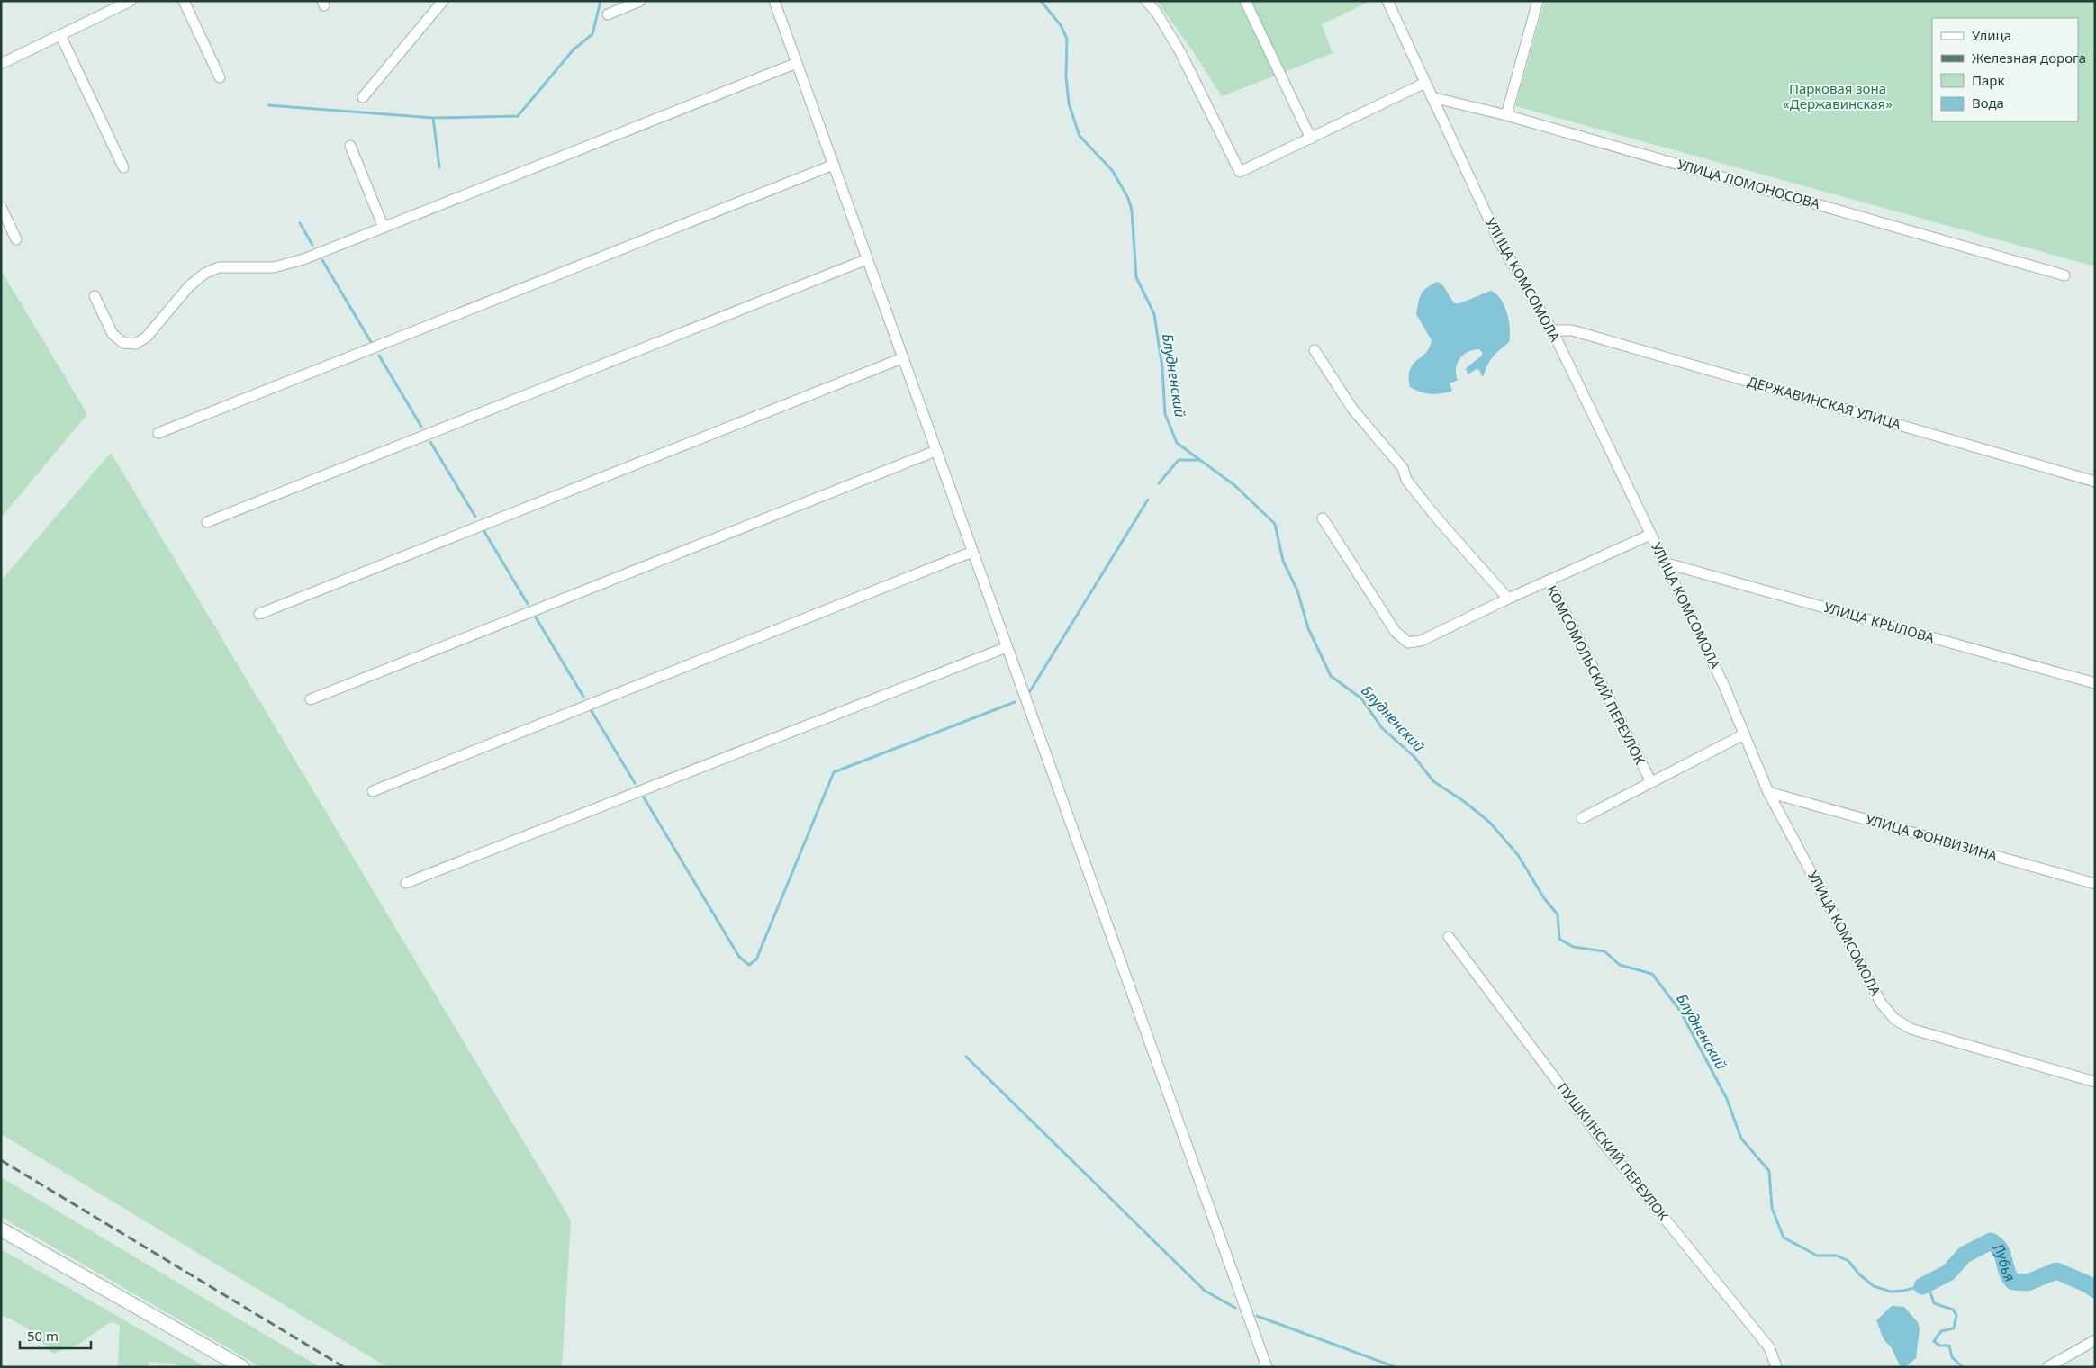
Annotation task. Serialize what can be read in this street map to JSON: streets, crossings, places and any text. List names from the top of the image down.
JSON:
{
  "streets": {
    "street": [
      "УЛИЦА ЛОМОНОСОВА",
      "УЛИЦА КОМСОМОЛА",
      "ДЕРЖАВИНСКАЯ УЛИЦА",
      "УЛИЦА КРЫЛОВА",
      "КОМСОМОЛЬСКИЙ ПЕРЕУЛОК",
      "УЛИЦА ФОНВИЗИНА",
      "ПУШКИНСКИЙ ПЕРЕУЛОК"
    ]
  },
  "crossings": [
    ["УЛИЦА ЛОМОНОСОВА", "УЛИЦА КОМСОМОЛА"],
    ["УЛИЦА КОМСОМОЛА", "ДЕРЖАВИНСКАЯ УЛИЦА"],
    ["УЛИЦА КОМСОМОЛА", "УЛИЦА КРЫЛОВА"],
    ["УЛИЦА КОМСОМОЛА", "УЛИЦА ФОНВИЗИНА"]
  ],
  "water": ["Блудненский", "Лубья"],
  "parks": ["Парковая зона «Державинская»"],
  "legend": [
    "Улица",
    "Железная дорога",
    "Парк",
    "Вода"
  ],
  "scale_bar": "50 m"
}
